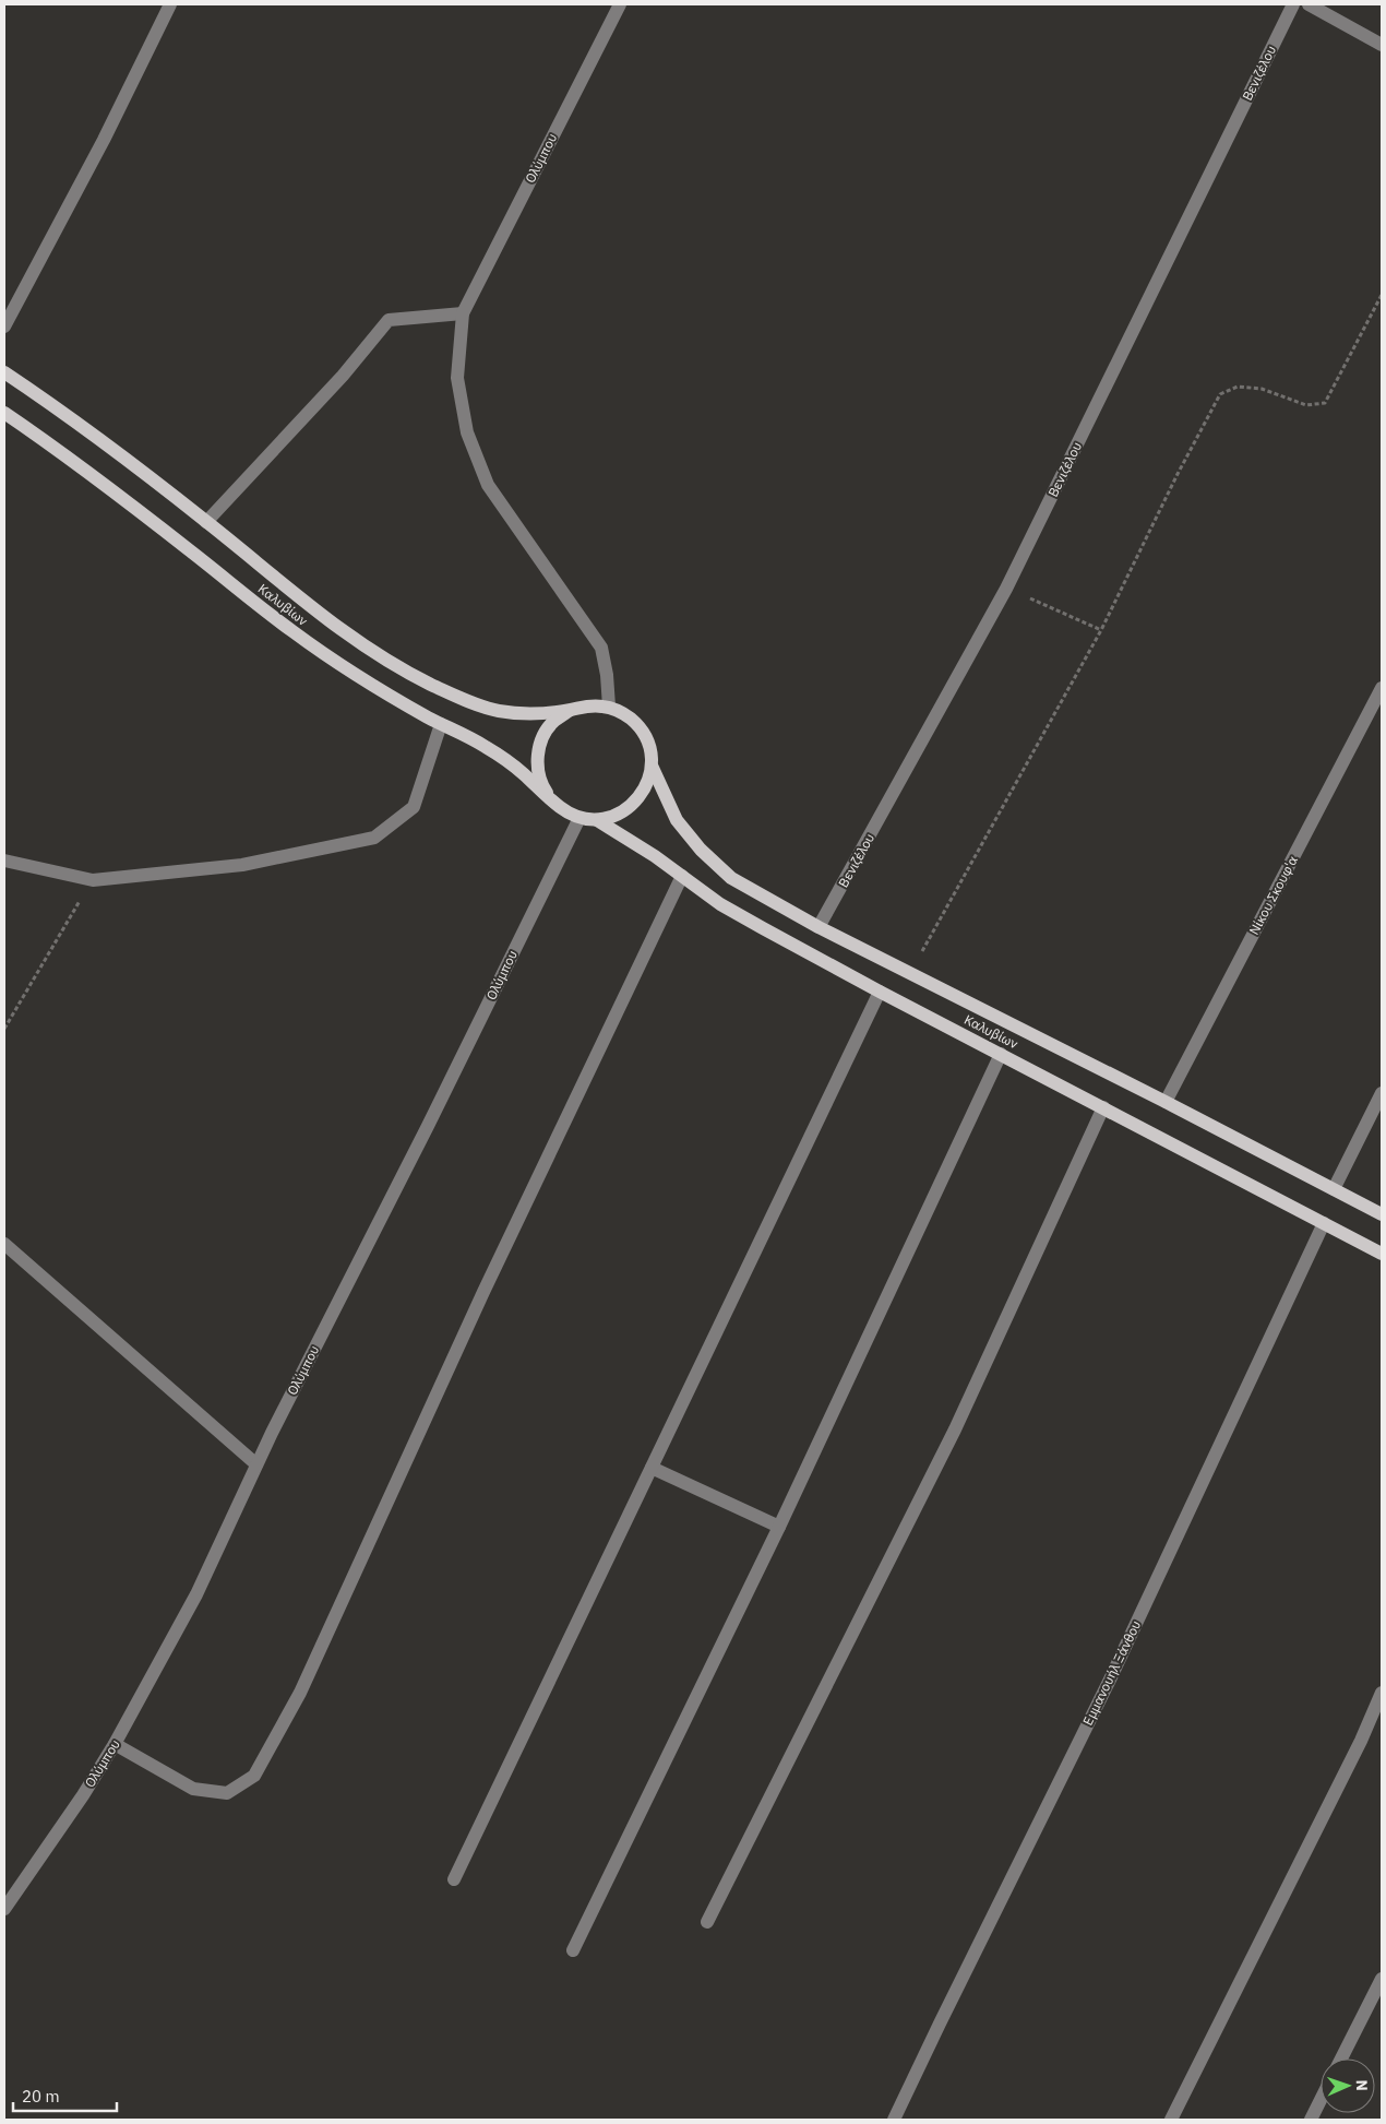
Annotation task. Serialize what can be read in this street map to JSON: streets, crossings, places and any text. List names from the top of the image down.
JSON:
{
  "streets": {
    "main road": ["Καλυβίων"],
    "street": [
      "Βενιζέλου",
      "Ολύμπου",
      "Νίκου Σκουφ'α",
      "Εμμανουήλ Ξάνθου"
    ]
  },
  "crossings": [
    ["Βενιζέλου", "Καλυβίων"],
    ["Ολύμπου", "Καλυβίων"],
    ["Καλυβίων", "Νίκου Σκουφ'α"],
    ["Καλυβίων", "Εμμανουήλ Ξάνθου"]
  ],
  "scale_bar": "20 m",
  "north": "right"
}
